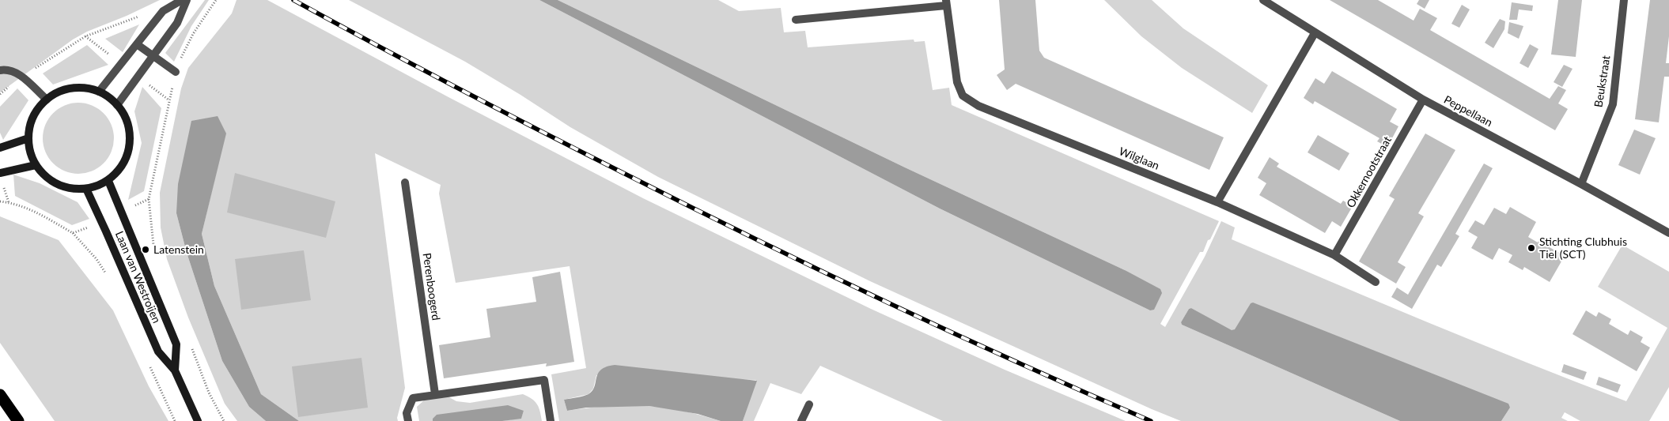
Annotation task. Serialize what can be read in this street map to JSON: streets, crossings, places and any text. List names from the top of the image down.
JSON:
{
  "streets": {
    "street": [
      "Beukstraat",
      "Peppellaan",
      "Wilglaan",
      "Okkernootstraat",
      "Laan van Westroijen",
      "Perenboogerd"
    ]
  },
  "crossings": [
    ["Beukstraat", "Peppellaan"],
    ["Peppellaan", "Okkernootstraat"]
  ],
  "places": ["Stichting Clubhuis Tiel (SCT)", "Latenstein"]
}
